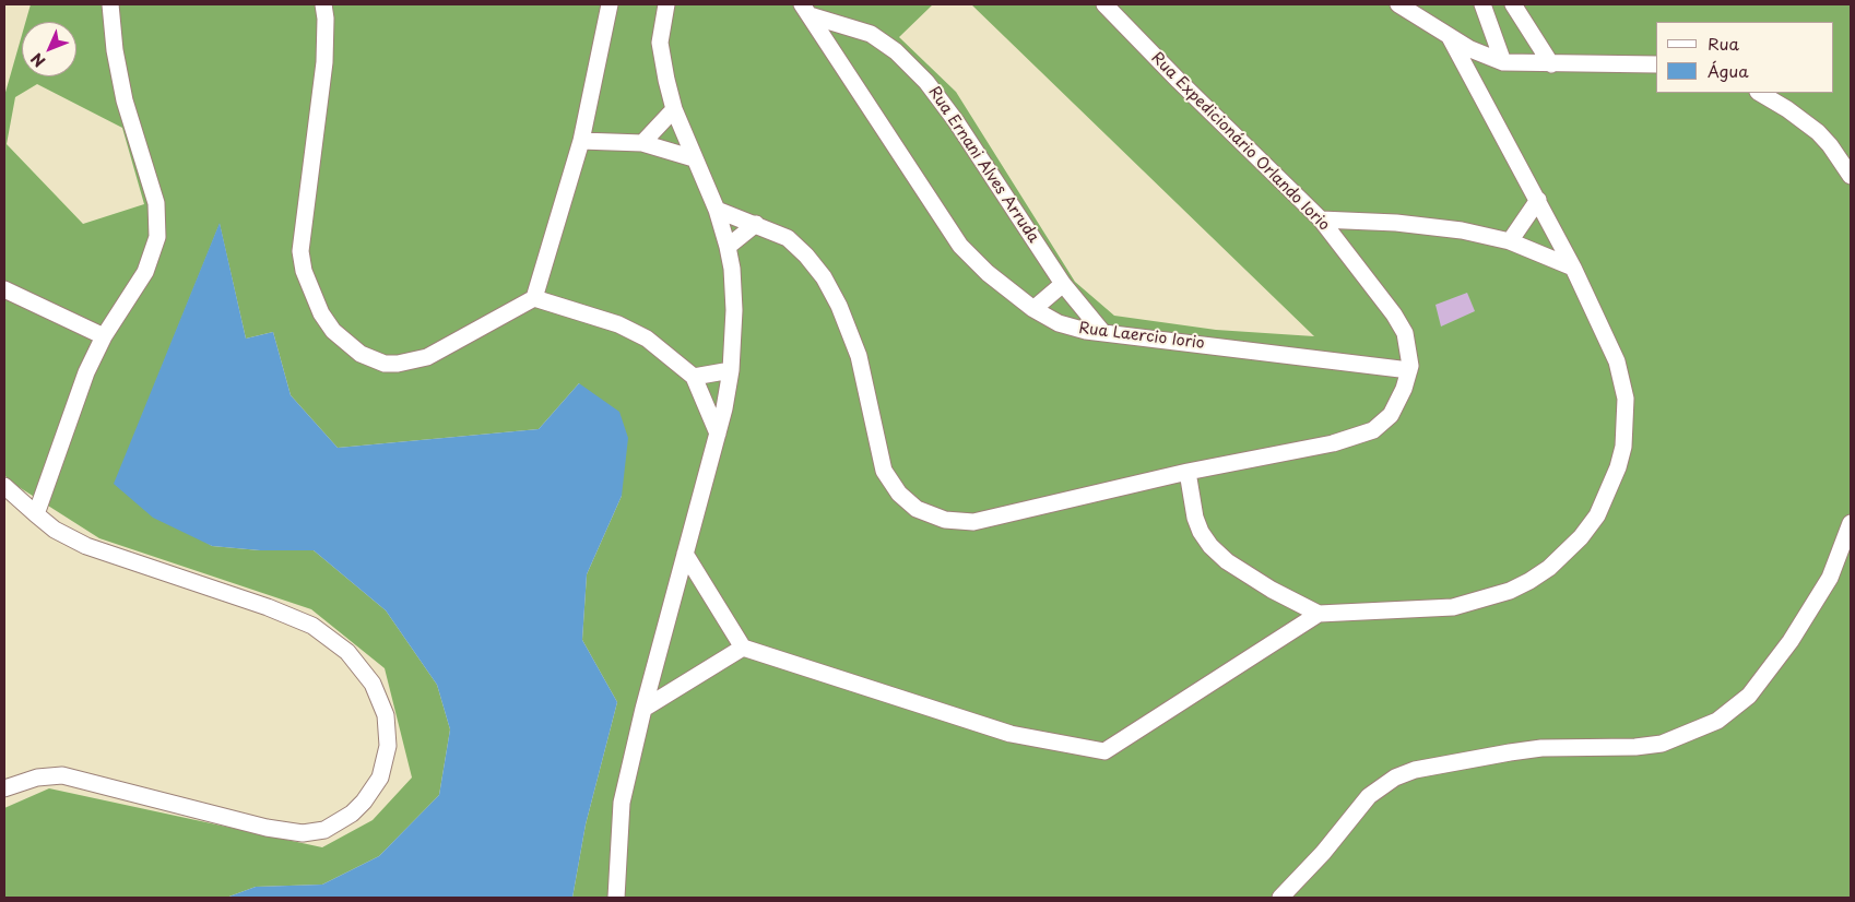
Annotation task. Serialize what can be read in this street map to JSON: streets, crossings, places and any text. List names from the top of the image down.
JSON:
{
  "streets": {
    "street": ["Rua Expedicionário Orlando Iorio", "Rua Ernani Alves Arruda", "Rua Laercio Iorio"]
  },
  "crossings": [
    ["Rua Expedicionário Orlando Iorio", "Rua Laercio Iorio"],
    ["Rua Ernani Alves Arruda", "Rua Laercio Iorio"]
  ],
  "legend": ["Rua", "Água"],
  "north": "bottom left"
}
